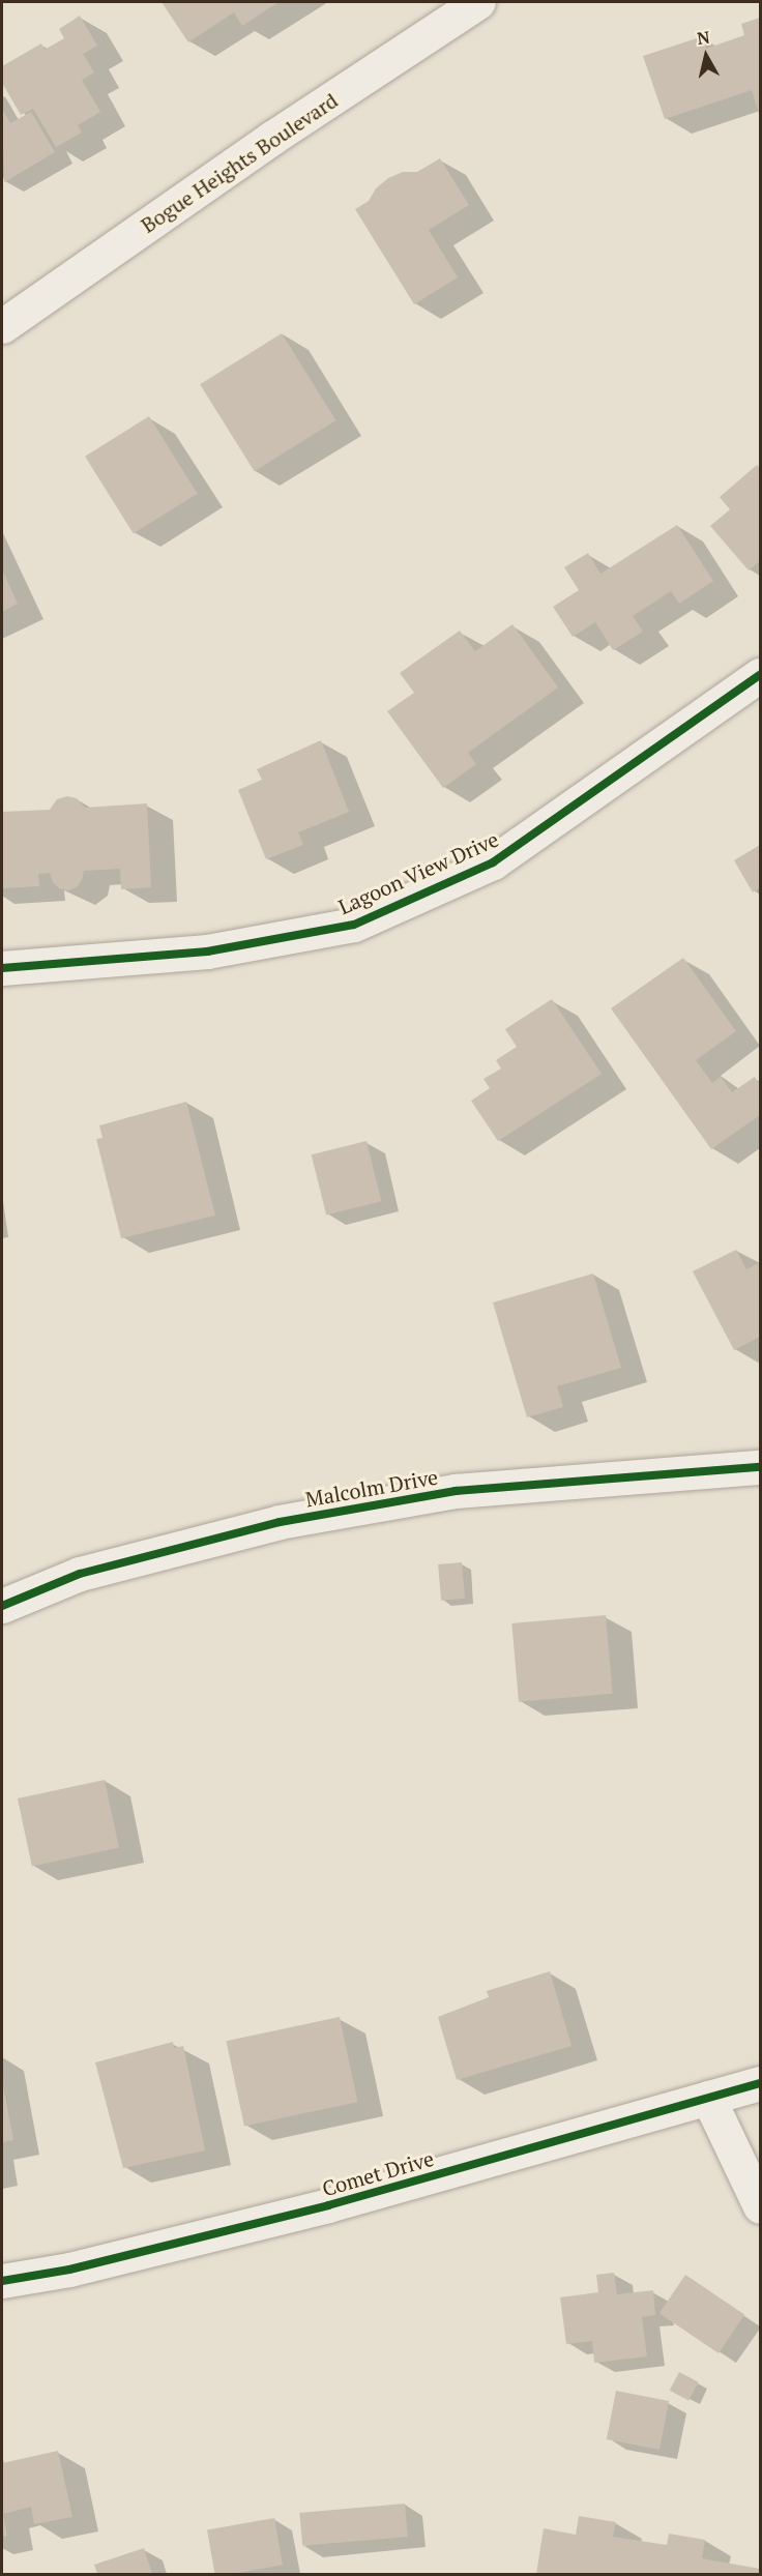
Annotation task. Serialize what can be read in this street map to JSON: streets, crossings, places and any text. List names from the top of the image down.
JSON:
{
  "streets": {
    "street": [
      "Bogue Heights Boulevard",
      "Lagoon View Drive",
      "Malcolm Drive",
      "Comet Drive"
    ]
  },
  "north": "top"
}
